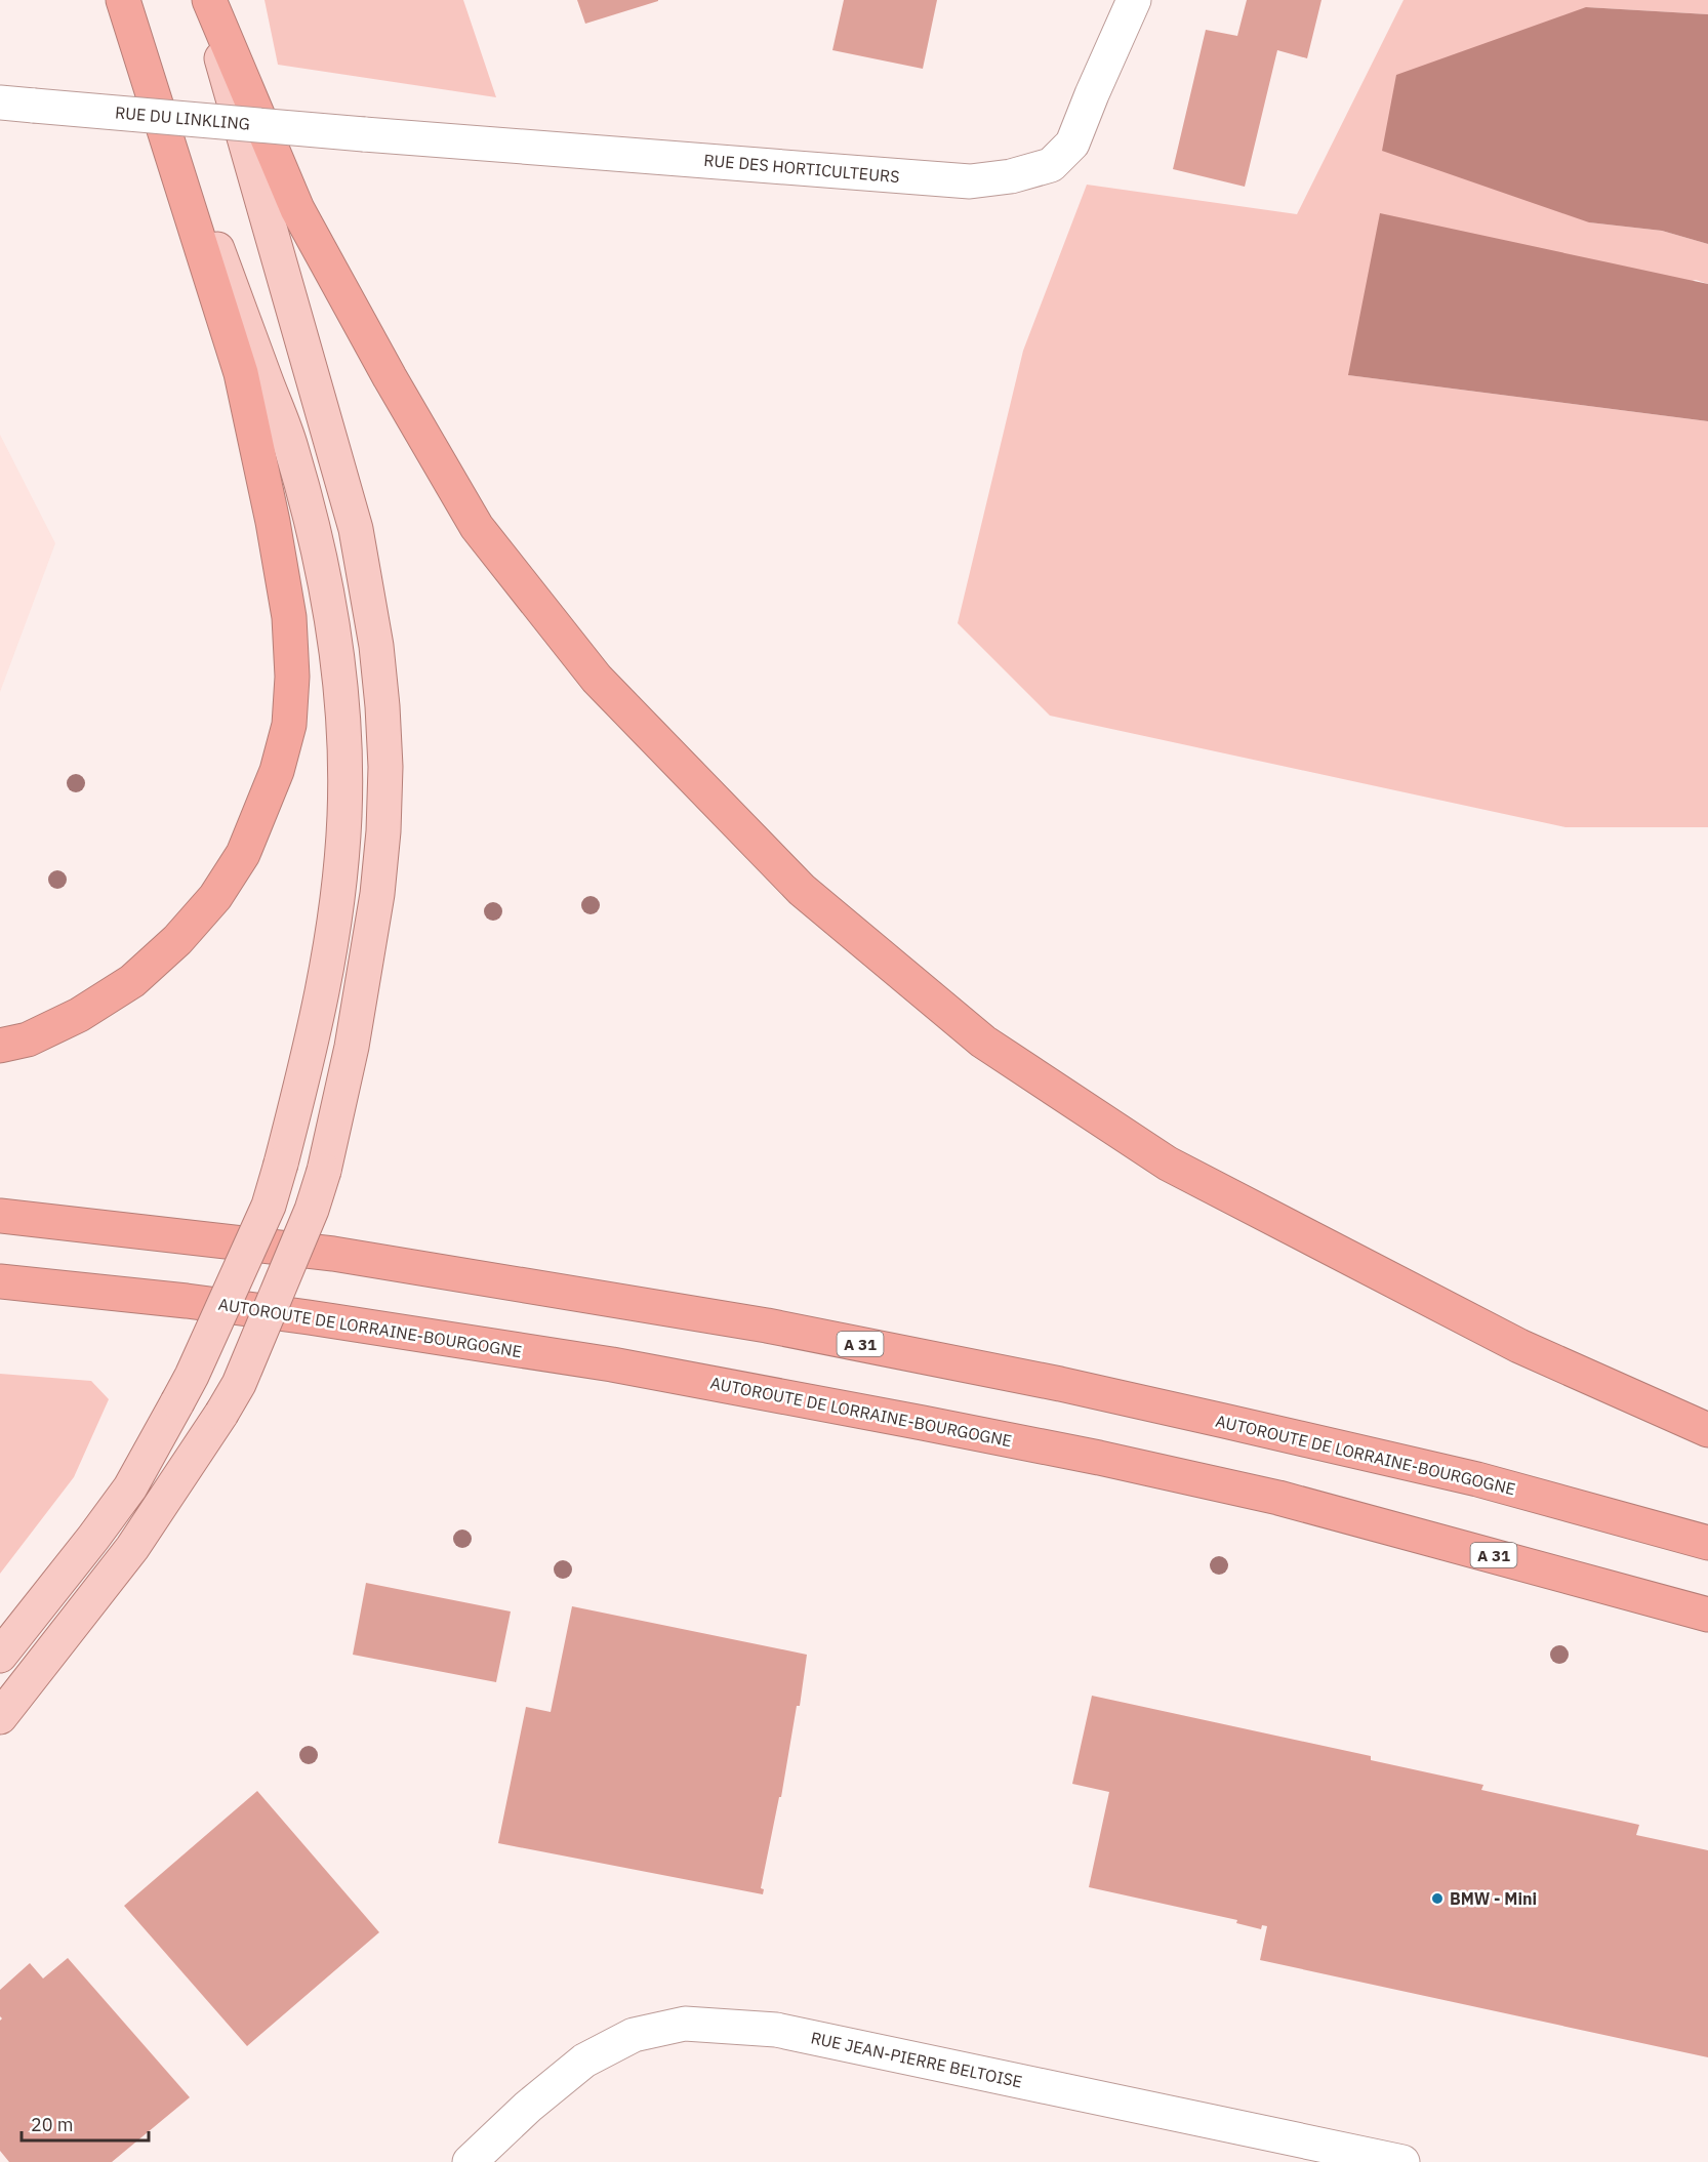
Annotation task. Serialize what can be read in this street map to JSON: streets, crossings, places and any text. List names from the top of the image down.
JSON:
{
  "streets": {
    "highway": ["AUTOROUTE DE LORRAINE-BOURGOGNE", "A 31"],
    "street": ["RUE DU LINKLING", "RUE DES HORTICULTEURS", "RUE JEAN-PIERRE BELTOISE"]
  },
  "crossings": [
    ["RUE DU LINKLING", "RUE DES HORTICULTEURS"]
  ],
  "places": ["BMW - Mini"],
  "scale_bar": "20 m"
}
